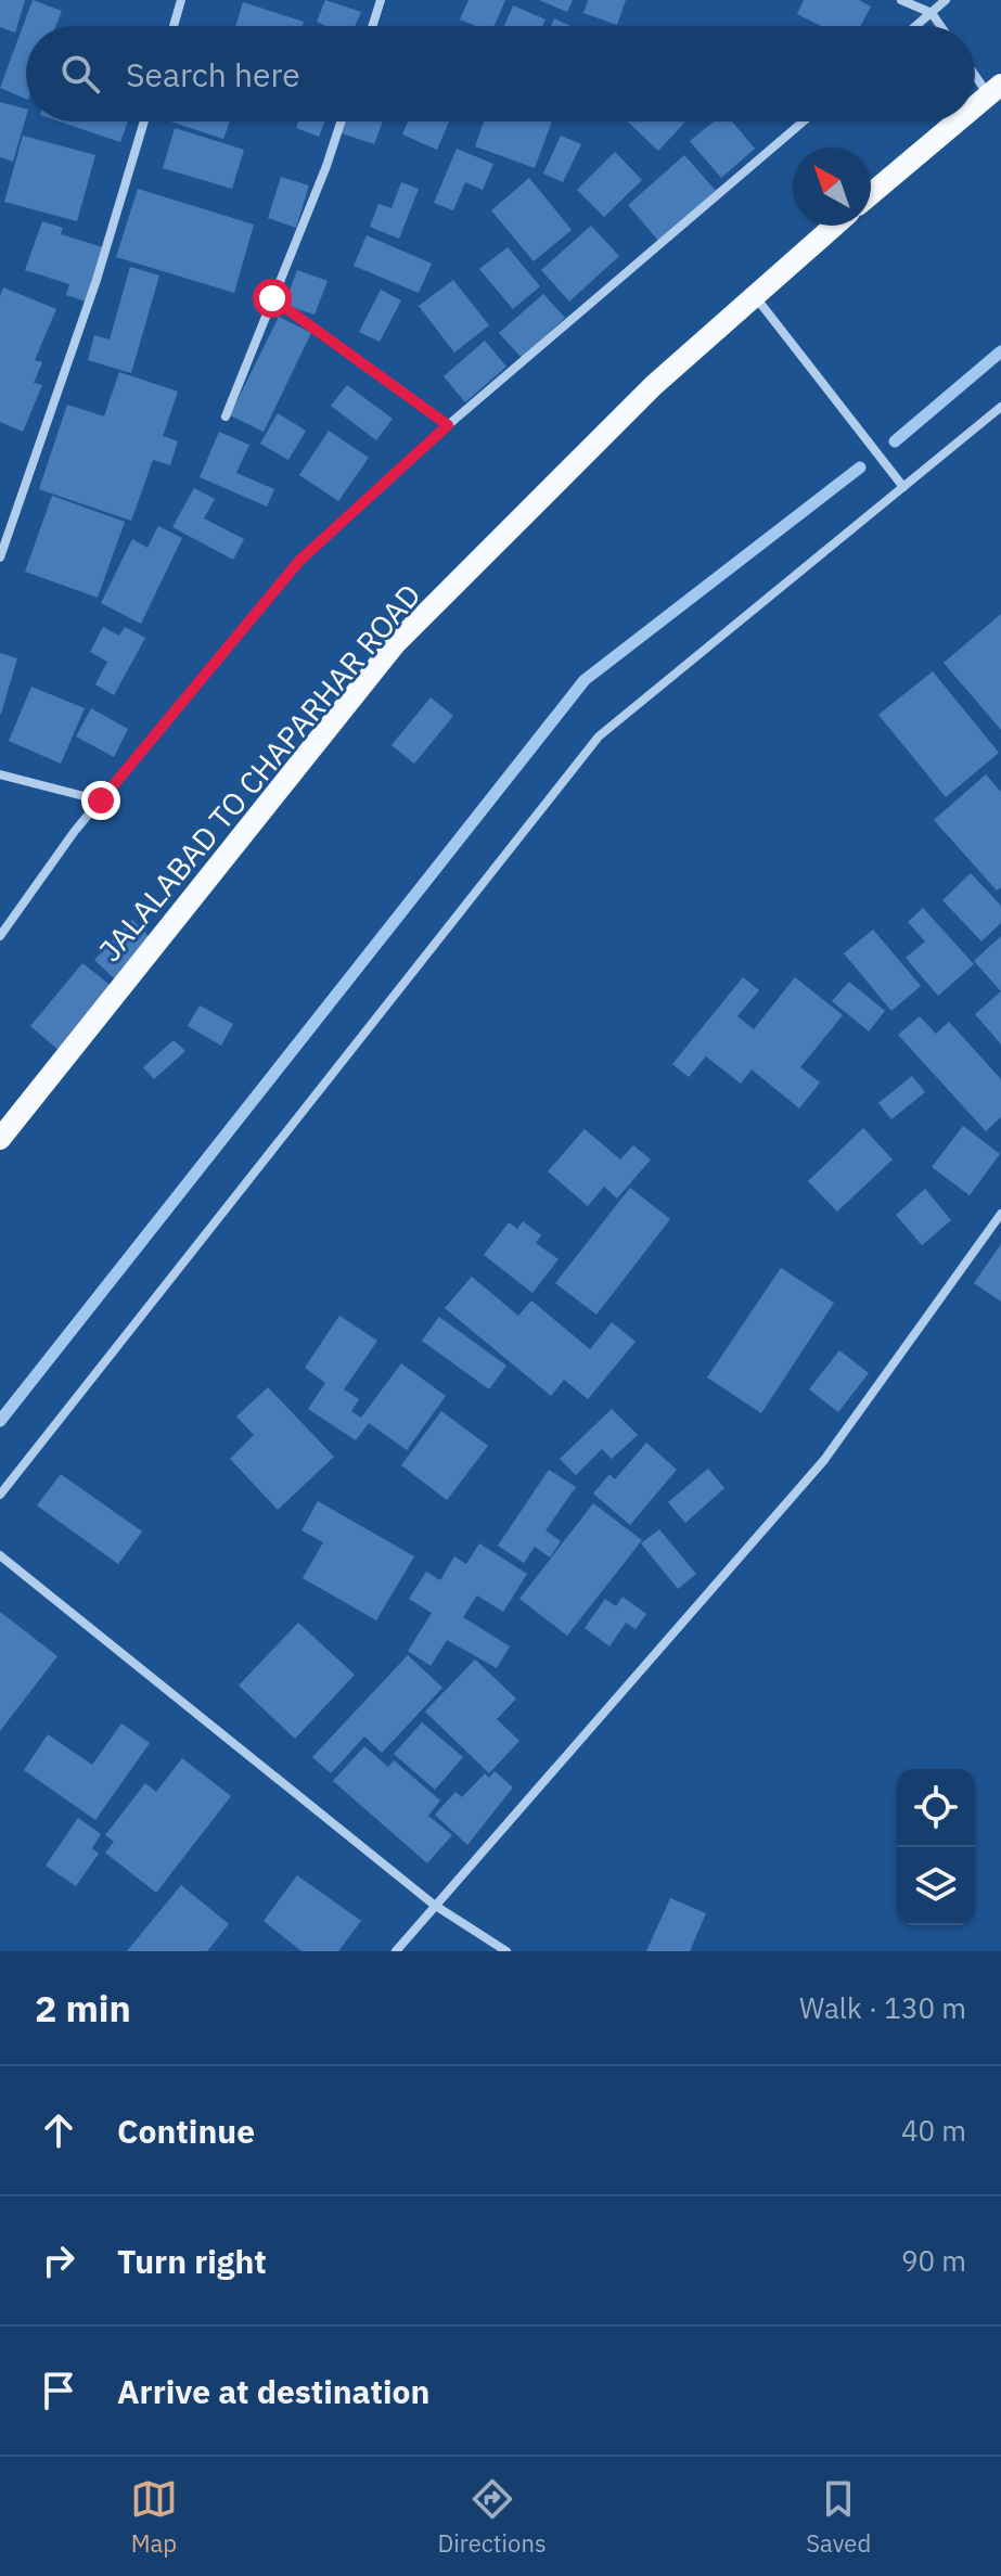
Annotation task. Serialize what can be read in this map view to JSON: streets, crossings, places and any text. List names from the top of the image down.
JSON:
{
  "streets": {
    "main road": ["JALALABAD TO CHAPARHAR ROAD"]
  },
  "north": "top left",
  "page": {
    "search": "Search here",
    "heading": ["2 min", "Walk · 130 m"],
    "list": [
      ["Continue", "40 m"],
      ["Turn right", "90 m"],
      "Arrive at destination"
    ],
    "nav": ["Map", "Directions", "Saved"]
  }
}
